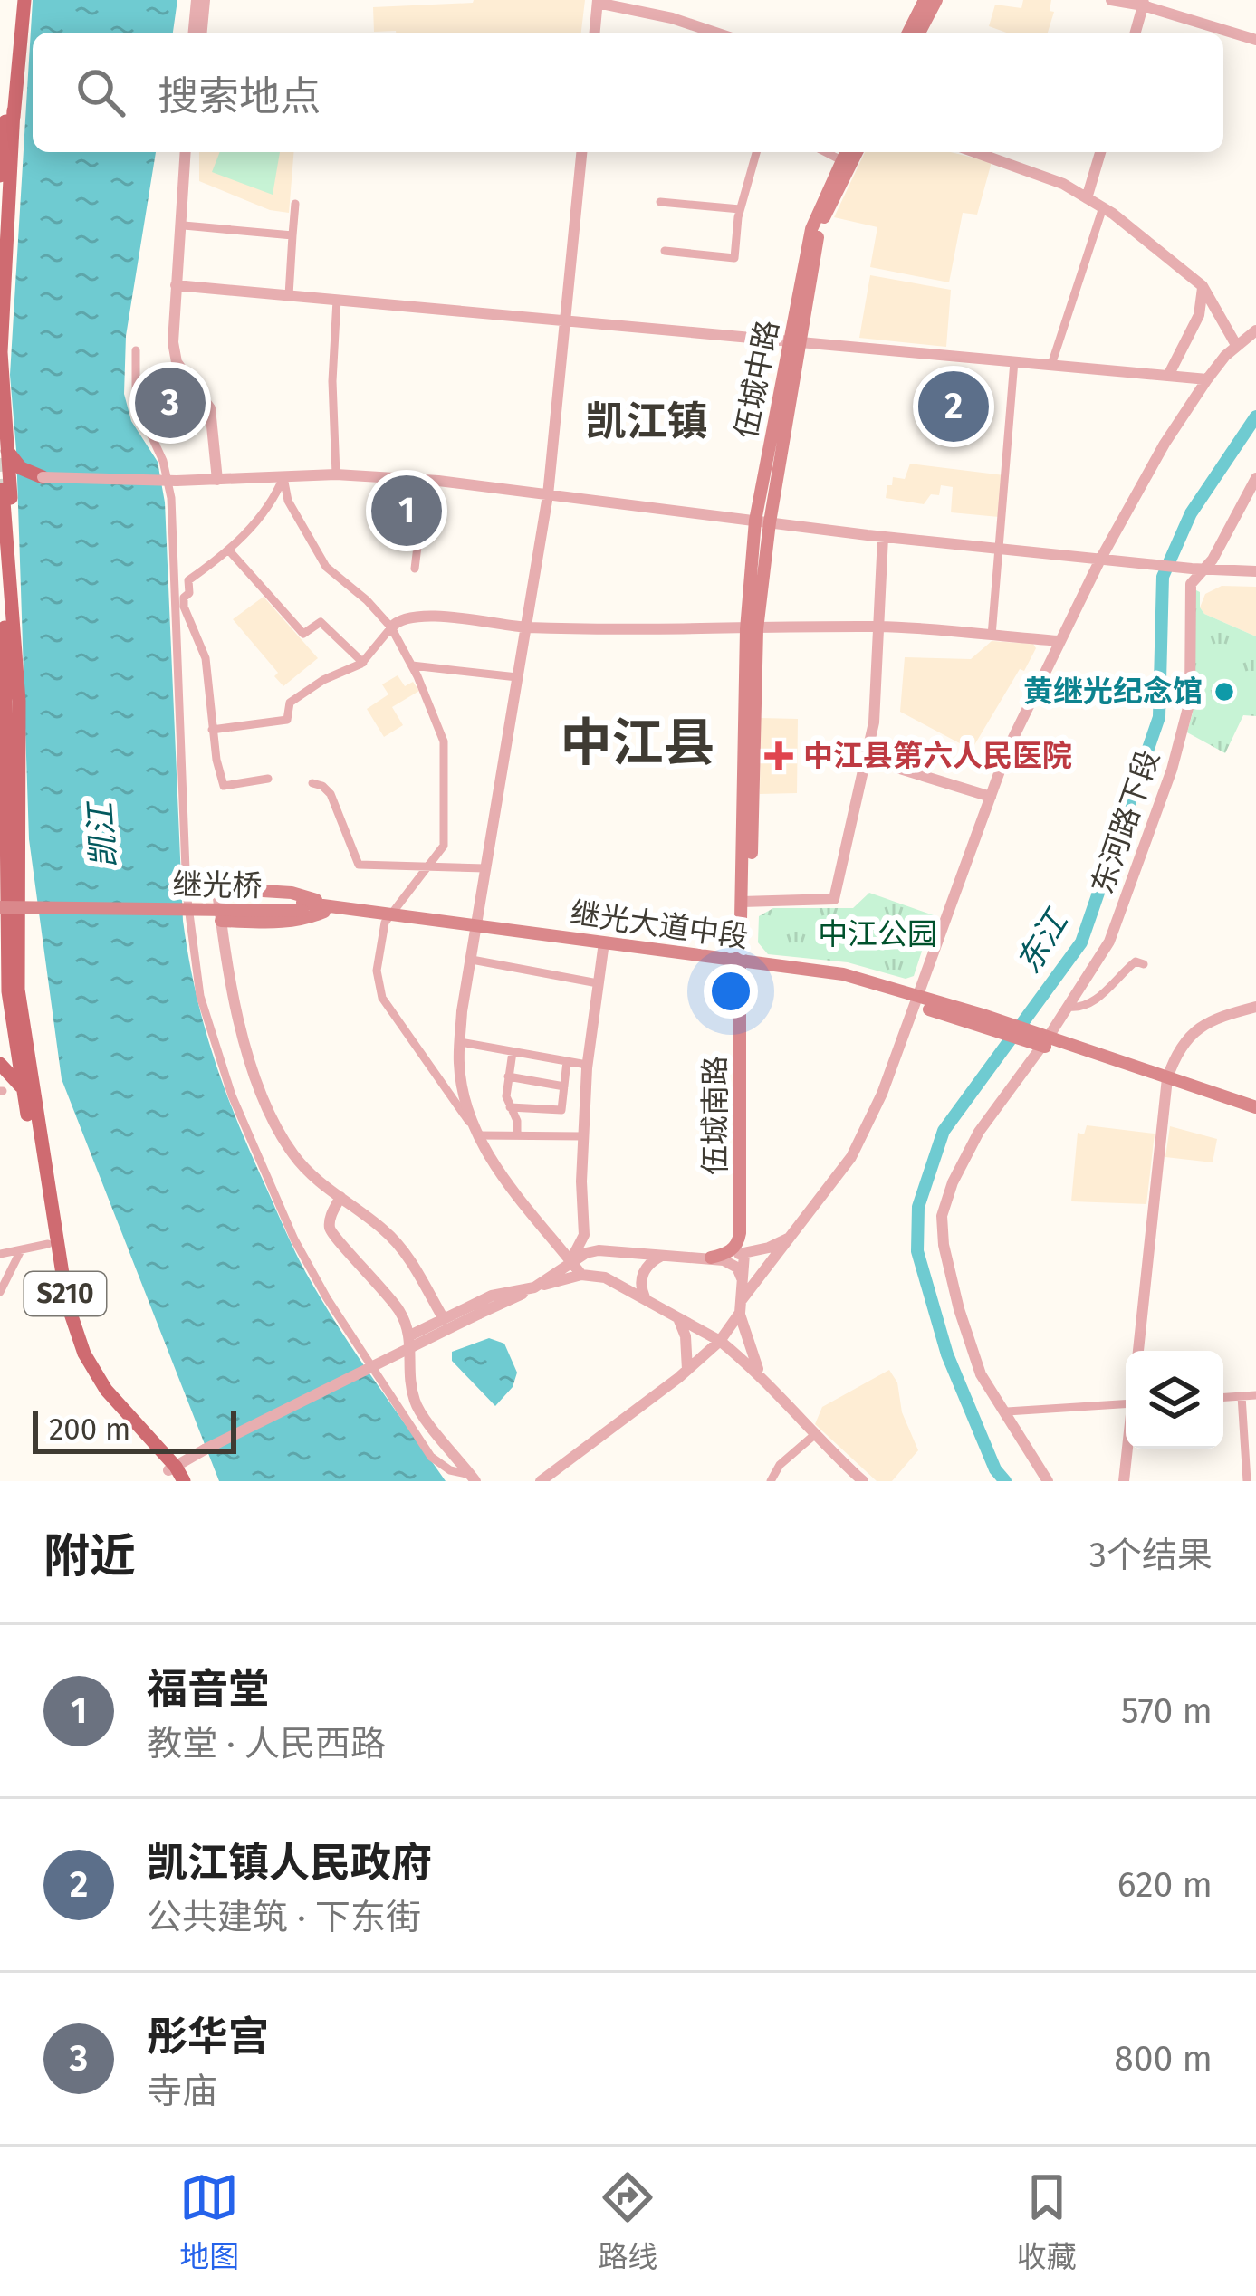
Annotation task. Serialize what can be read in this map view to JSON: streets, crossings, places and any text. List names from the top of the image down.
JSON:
{
  "streets": {
    "main road": [
      "伍城中路",
      "继光桥",
      "继光大道中段",
      "伍城南路",
      "S210"
    ],
    "street": ["东河路下段"]
  },
  "crossings": [
    ["伍城中路", "伍城南路"],
    ["东河路下段", "继光大道中段"],
    ["继光桥", "继光大道中段"],
    ["继光大道中段", "伍城南路"]
  ],
  "districts": ["凯江镇", "中江县"],
  "water": ["凯江", "东江"],
  "parks": ["中江公园"],
  "places": {
    "other": ["黄继光纪念馆"],
    "health": ["中江县第六人民医院"]
  },
  "scale_bar": "200 m",
  "page": {
    "search": "搜索地点",
    "pins": ["3", "2", "1"],
    "scale": "200 m",
    "heading": ["附近", "3个结果"],
    "list": [
      {
        "mark": "1",
        "name": "福音堂",
        "note": "教堂 · 人民西路",
        "value": "570 m"
      },
      {
        "mark": "2",
        "name": "凯江镇人民政府",
        "note": "公共建筑 · 下东街",
        "value": "620 m"
      },
      {
        "mark": "3",
        "name": "彤华宫",
        "note": "寺庙",
        "value": "800 m"
      }
    ],
    "nav": ["地图", "路线", "收藏"]
  }
}
